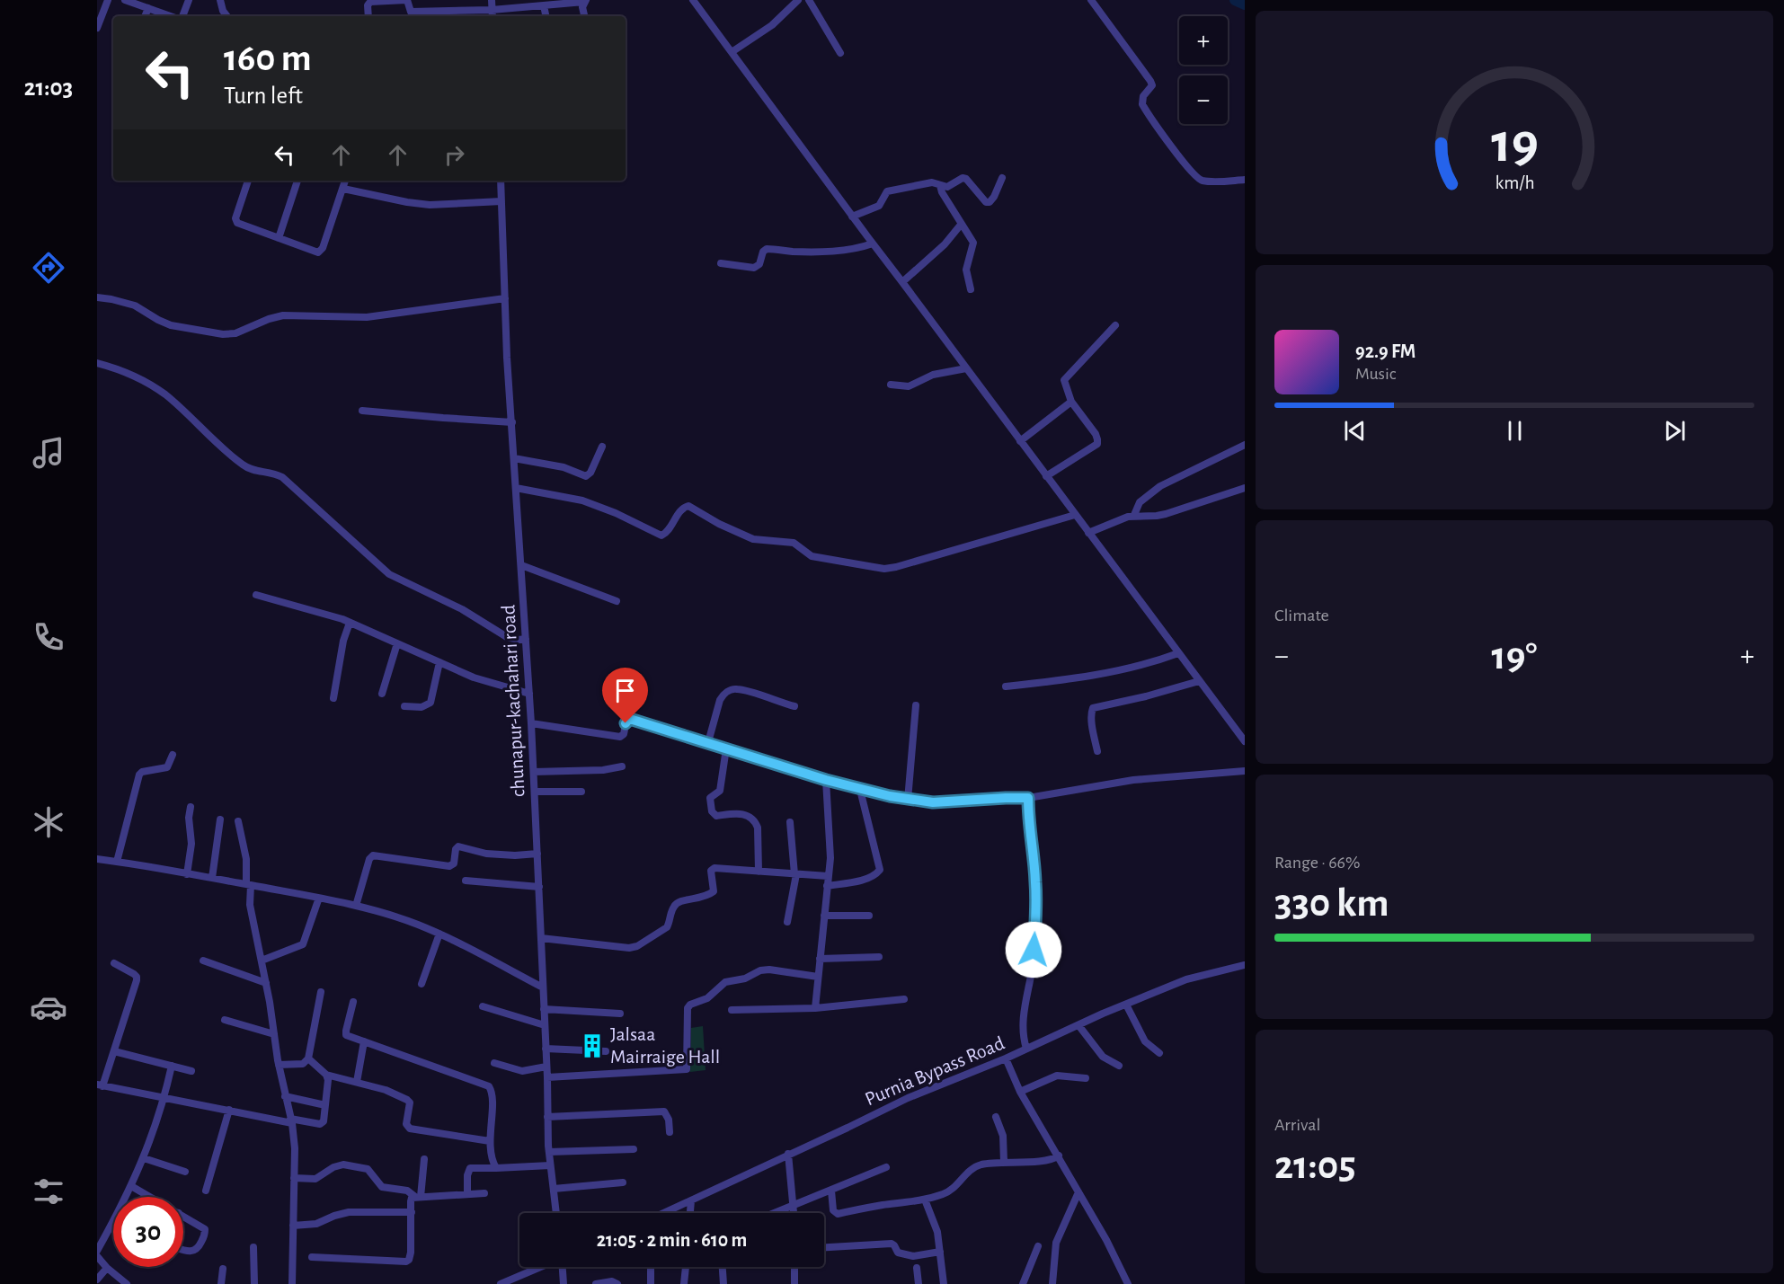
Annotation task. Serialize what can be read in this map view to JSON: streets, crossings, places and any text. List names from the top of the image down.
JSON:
{
  "streets": {
    "street": ["chunapur-kachahari road", "Purnia Bypass Road"]
  },
  "places": {
    "building": ["Jalsaa Mairraige Hall"]
  },
  "page": {
    "tabs": "21:03",
    "map_buttons": ["+", "−"],
    "turn": ["160 m", "Turn left"],
    "song": ["92.9 FM", "Music"],
    "tile": [
      "Climate",
      ["Range · 66%", "330 km"],
      ["Arrival", "21:05"]
    ],
    "heat": ["−", "19°", "+"],
    "limit": "30",
    "trip": "21:05 · 2 min · 610 m",
    "gauge": ["19", "km/h"]
  }
}
